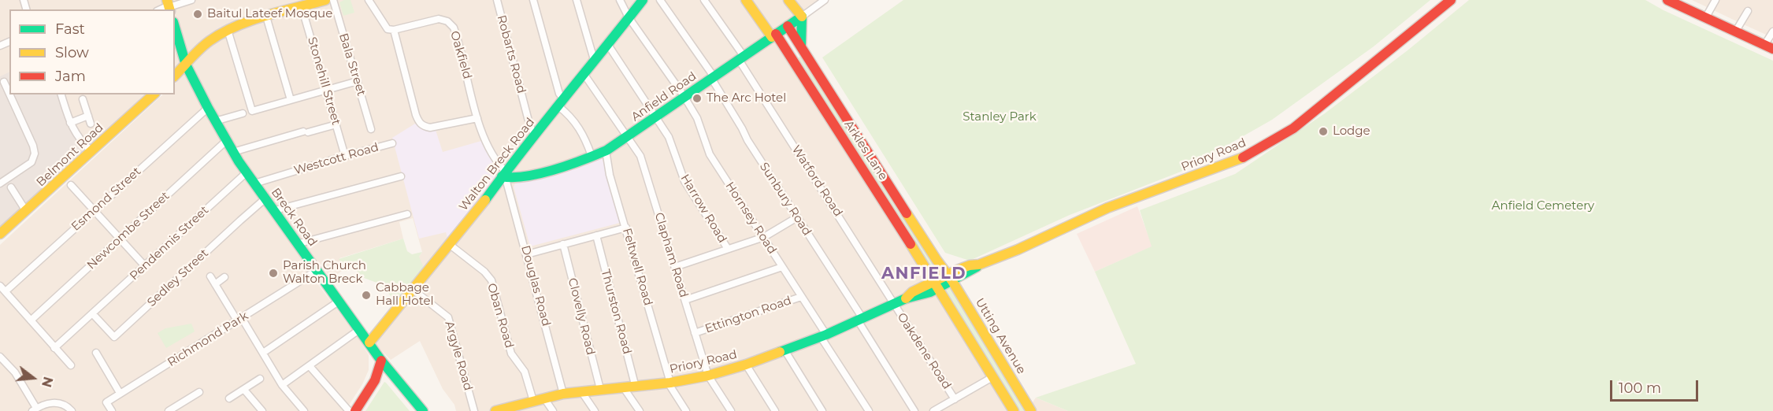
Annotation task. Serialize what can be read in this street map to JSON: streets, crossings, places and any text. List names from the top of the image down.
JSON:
{
  "streets": {
    "main road": [
      "Anfield Road",
      "Arkles Lane",
      "Belmont Road",
      "Priory Road",
      "Walton Breck Road",
      "Breck Road",
      "Utting Avenue"
    ],
    "street": [
      "Robarts Road",
      "Oakfield",
      "Bala Street",
      "Stonehill Street",
      "Westcott Road",
      "Watford Road",
      "Esmond Street",
      "Sunbury Road",
      "Harrow Road",
      "Hornsey Road",
      "Newcombe Street",
      "Pendennis Street",
      "Clapham Road",
      "Feltwell Road",
      "Sedley Street",
      "Douglas Road",
      "Thurston Road",
      "Ettington Road",
      "Oban Road",
      "Clovelly Road",
      "Richmond Park",
      "Oakdene Road",
      "Argyle Road"
    ]
  },
  "crossings": [
    ["Robarts Road", "Walton Breck Road"],
    ["Oakfield", "Anfield Road"],
    ["Oakfield", "Walton Breck Road"],
    ["Oakfield", "Douglas Road"],
    ["Stonehill Street", "Westcott Road"],
    ["Anfield Road", "Arkles Lane"],
    ["Anfield Road", "Walton Breck Road"],
    ["Anfield Road", "Watford Road"],
    ["Anfield Road", "Sunbury Road"],
    ["Anfield Road", "Harrow Road"],
    ["Anfield Road", "Hornsey Road"],
    ["Anfield Road", "Clapham Road"],
    ["Anfield Road", "Feltwell Road"],
    ["Anfield Road", "Douglas Road"],
    ["Arkles Lane", "Priory Road"],
    ["Arkles Lane", "Utting Avenue"],
    ["Priory Road", "Watford Road"],
    ["Priory Road", "Sunbury Road"],
    ["Priory Road", "Hornsey Road"],
    ["Priory Road", "Clapham Road"],
    ["Priory Road", "Feltwell Road"],
    ["Priory Road", "Douglas Road"],
    ["Priory Road", "Thurston Road"],
    ["Priory Road", "Oban Road"],
    ["Priory Road", "Clovelly Road"],
    ["Priory Road", "Utting Avenue"],
    ["Priory Road", "Oakdene Road"],
    ["Westcott Road", "Breck Road"],
    ["Walton Breck Road", "Harrow Road"],
    ["Walton Breck Road", "Breck Road"],
    ["Walton Breck Road", "Hornsey Road"],
    ["Walton Breck Road", "Clapham Road"],
    ["Walton Breck Road", "Douglas Road"],
    ["Walton Breck Road", "Oban Road"],
    ["Walton Breck Road", "Argyle Road"],
    ["Watford Road", "Oakdene Road"],
    ["Esmond Street", "Breck Road"],
    ["Breck Road", "Newcombe Street"],
    ["Breck Road", "Pendennis Street"],
    ["Breck Road", "Sedley Street"],
    ["Breck Road", "Richmond Park"],
    ["Hornsey Road", "Ettington Road"],
    ["Pendennis Street", "Sedley Street"],
    ["Clapham Road", "Ettington Road"]
  ],
  "districts": ["ANFIELD"],
  "parks": ["Stanley Park", "Anfield Cemetery"],
  "places": [
    "Baitul Lateef Mosque",
    "The Arc Hotel",
    "Lodge",
    "Parish Church Walton Breck",
    "Cabbage Hall Hotel"
  ],
  "legend": ["Fast", "Slow", "Jam"],
  "scale_bar": "100 m",
  "north": "right"
}
